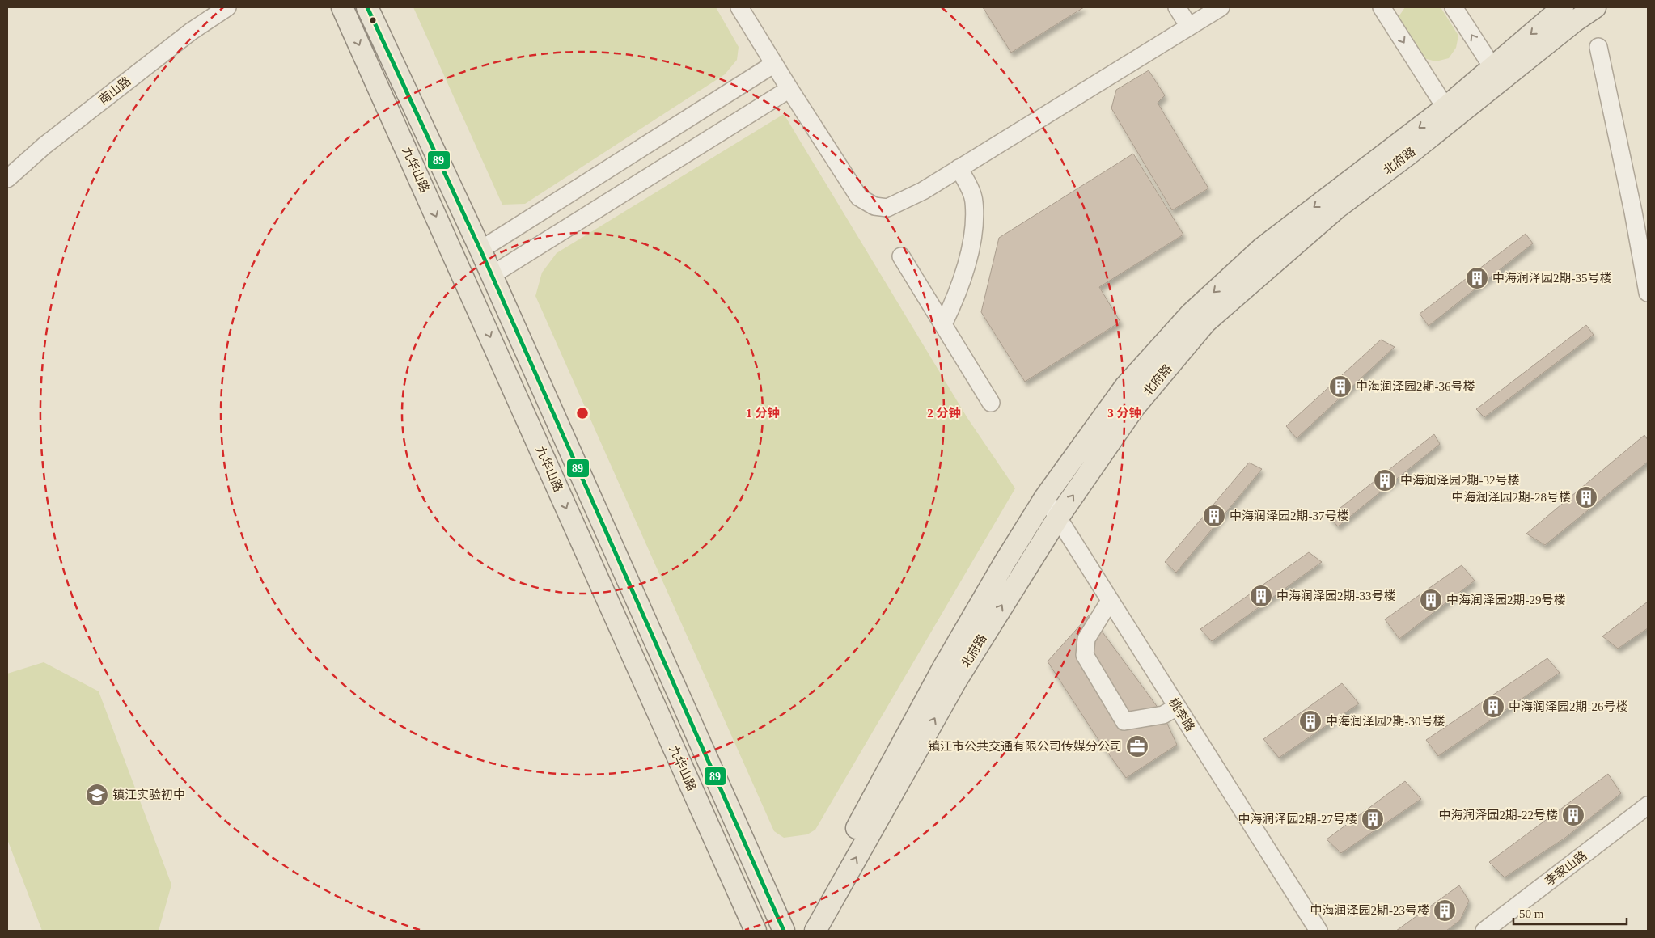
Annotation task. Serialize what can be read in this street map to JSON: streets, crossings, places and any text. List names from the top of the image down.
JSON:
{
  "streets": {
    "main road": ["北府路", "九华山路"],
    "street": ["南山路", "桃李路", "李家山路"]
  },
  "crossings": [
    ["北府路", "桃李路"]
  ],
  "places": {
    "building": [
      "中海润泽园2期-35号楼",
      "中海润泽园2期-36号楼",
      "中海润泽园2期-32号楼",
      "中海润泽园2期-28号楼",
      "中海润泽园2期-37号楼",
      "中海润泽园2期-33号楼",
      "中海润泽园2期-29号楼",
      "中海润泽园2期-26号楼",
      "中海润泽园2期-30号楼",
      "中海润泽园2期-22号楼",
      "中海润泽园2期-27号楼",
      "中海润泽园2期-23号楼"
    ],
    "office": ["镇江市公共交通有限公司传媒分公司"],
    "school or university": ["镇江实验初中"]
  },
  "lines": ["transit line 89"],
  "scale_bar": "50 m",
  "rings": ["1 分钟", "2 分钟", "3 分钟"]
}
